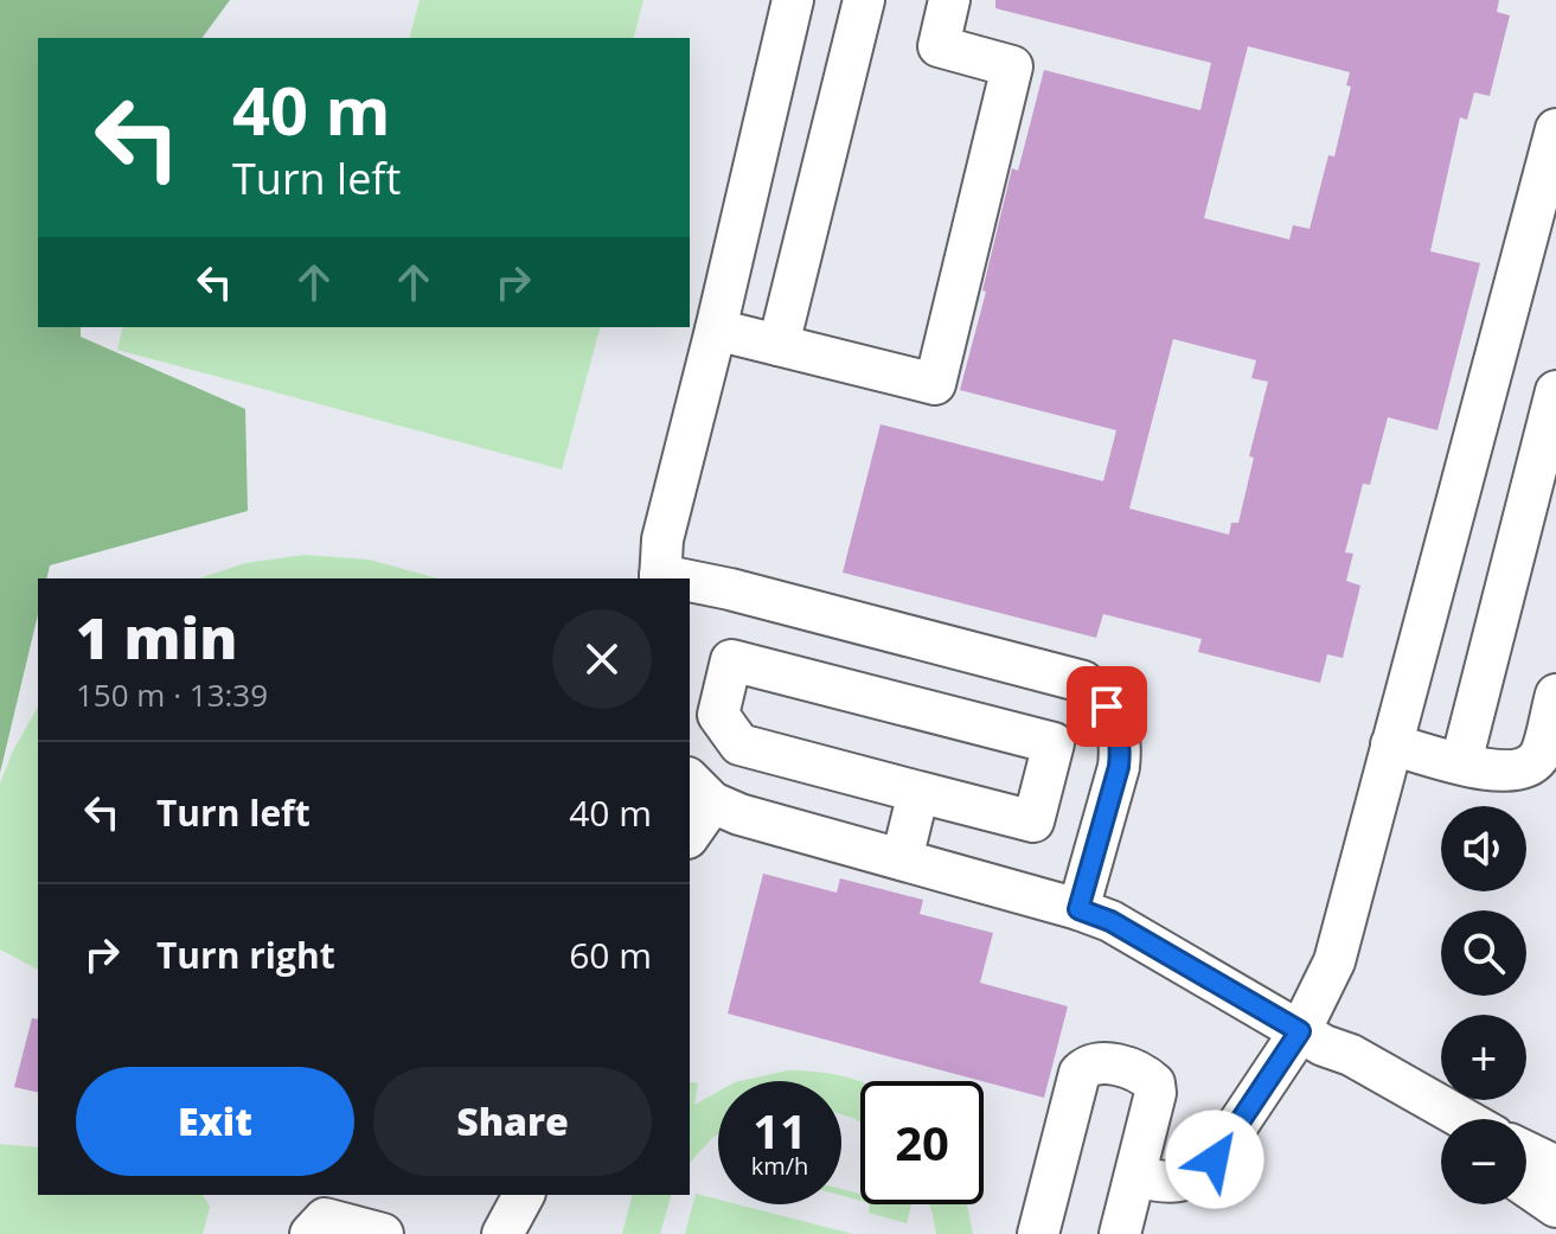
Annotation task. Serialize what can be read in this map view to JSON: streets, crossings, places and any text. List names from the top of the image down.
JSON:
{
  "page": {
    "turn": ["40 m", "Turn left"],
    "heading": ["1 min", "150 m · 13:39"],
    "list": [
      {
        "name": "Turn left",
        "value": "40 m"
      },
      {
        "name": "Turn right",
        "value": "60 m"
      }
    ],
    "map_buttons": ["+", "−"],
    "buttons": ["Exit", "Share"],
    "speed": "11 km/h",
    "limit": "20"
  }
}
